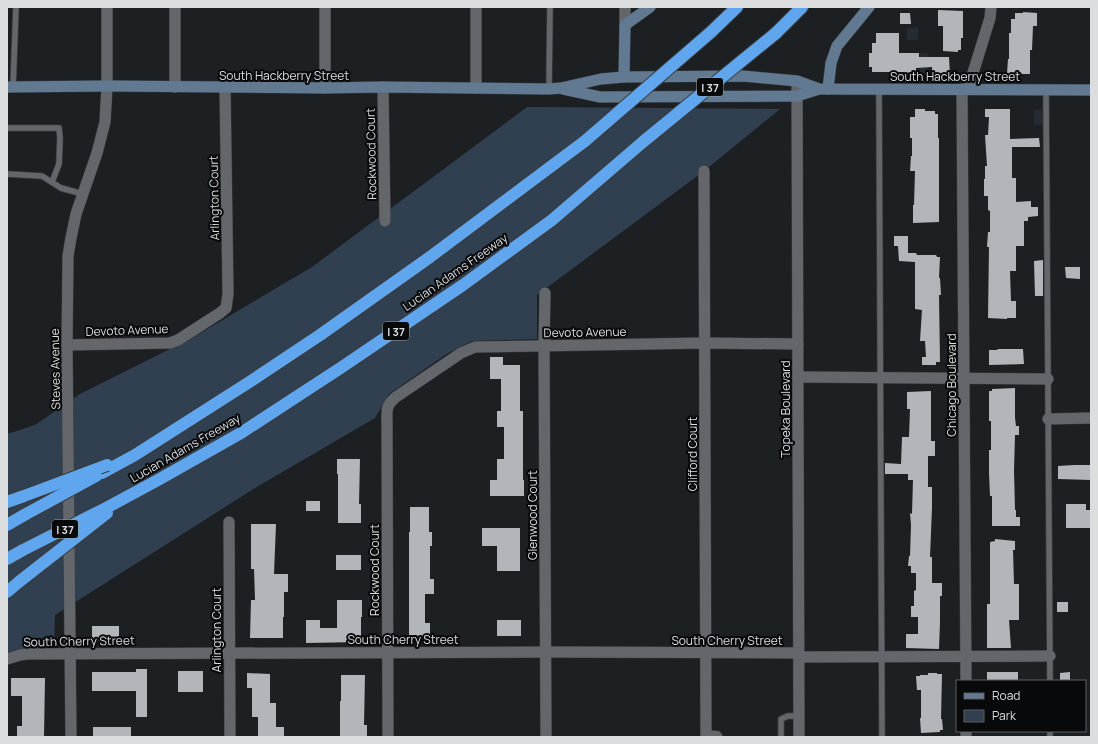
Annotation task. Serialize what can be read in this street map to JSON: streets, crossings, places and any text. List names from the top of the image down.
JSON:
{
  "streets": {
    "highway": ["I 37", "Lucian Adams Freeway"],
    "main road": ["South Hackberry Street"],
    "street": [
      "Rockwood Court",
      "Arlington Court",
      "Devoto Avenue",
      "Steves Avenue",
      "Chicago Boulevard",
      "Topeka Boulevard",
      "Clifford Court",
      "Glenwood Court",
      "South Cherry Street"
    ]
  },
  "crossings": [
    ["South Hackberry Street", "Rockwood Court"],
    ["South Hackberry Street", "Arlington Court"],
    ["South Hackberry Street", "Steves Avenue"],
    ["South Hackberry Street", "Chicago Boulevard"],
    ["South Hackberry Street", "Topeka Boulevard"],
    ["Rockwood Court", "Devoto Avenue"],
    ["Rockwood Court", "South Cherry Street"],
    ["Arlington Court", "Devoto Avenue"],
    ["Arlington Court", "South Cherry Street"],
    ["Devoto Avenue", "Steves Avenue"],
    ["Devoto Avenue", "Topeka Boulevard"],
    ["Devoto Avenue", "Clifford Court"],
    ["Devoto Avenue", "Glenwood Court"],
    ["Steves Avenue", "South Cherry Street"],
    ["Chicago Boulevard", "South Cherry Street"],
    ["Topeka Boulevard", "South Cherry Street"],
    ["Clifford Court", "South Cherry Street"],
    ["Glenwood Court", "South Cherry Street"]
  ],
  "legend": ["Road", "Park"]
}
